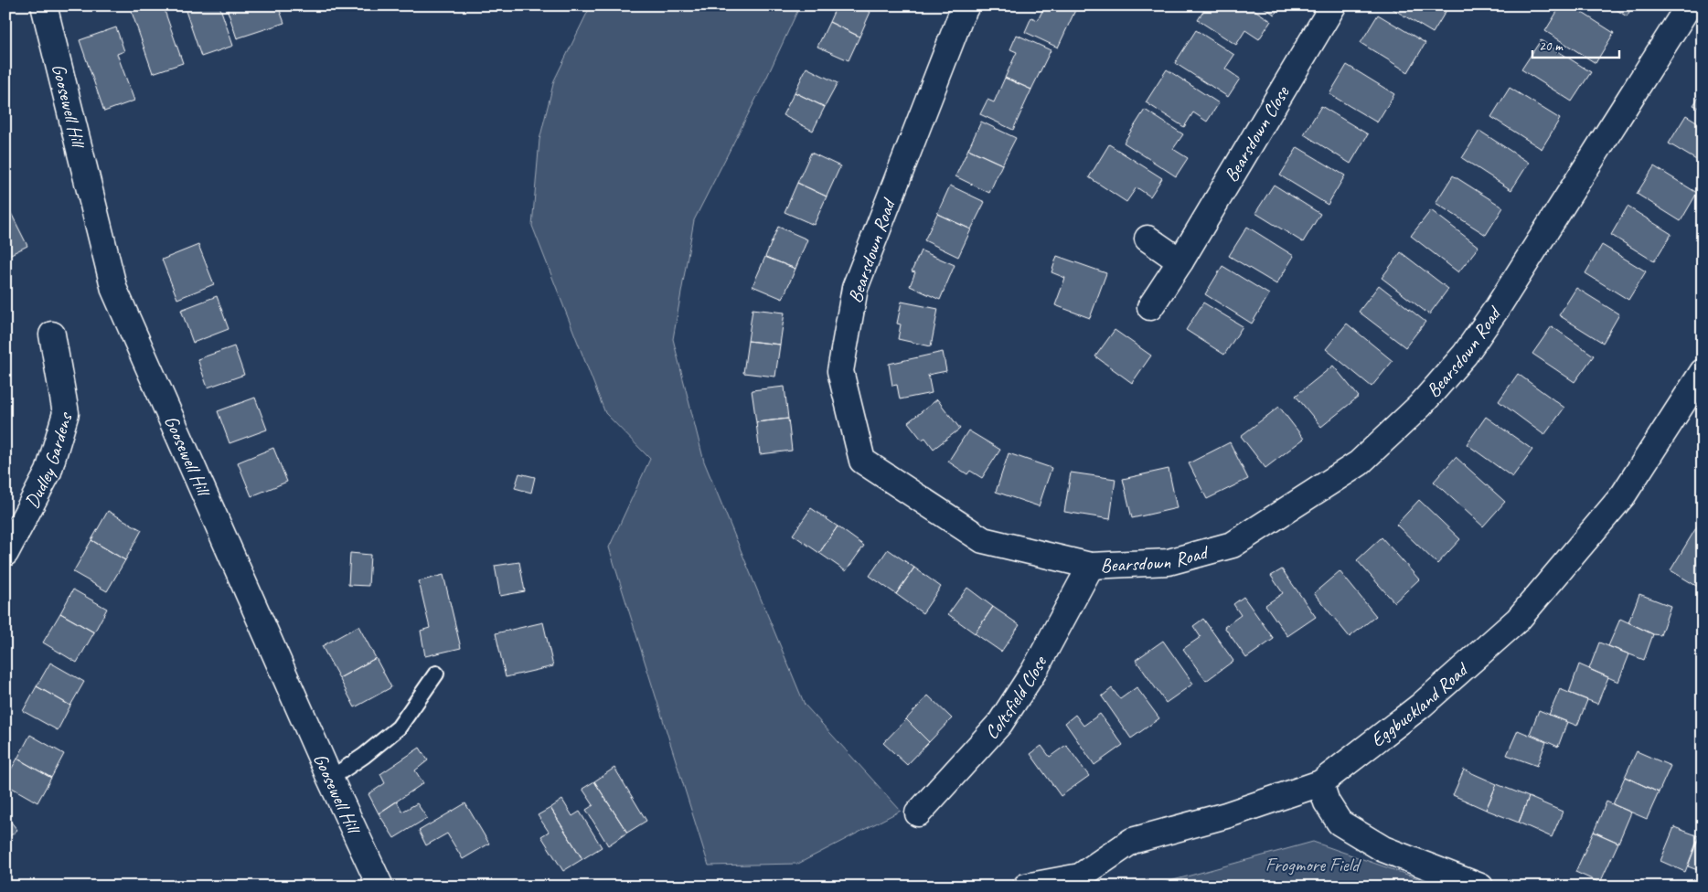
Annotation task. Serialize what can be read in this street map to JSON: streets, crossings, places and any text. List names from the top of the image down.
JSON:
{
  "streets": {
    "street": [
      "Goosewell Hill",
      "Bearsdown Close",
      "Bearsdown Road",
      "Dudley Gardens",
      "Coltsfield Close",
      "Eggbuckland Road"
    ]
  },
  "crossings": [
    ["Bearsdown Road", "Coltsfield Close"]
  ],
  "parks": ["Frogmore Field"],
  "scale_bar": "20 m"
}
